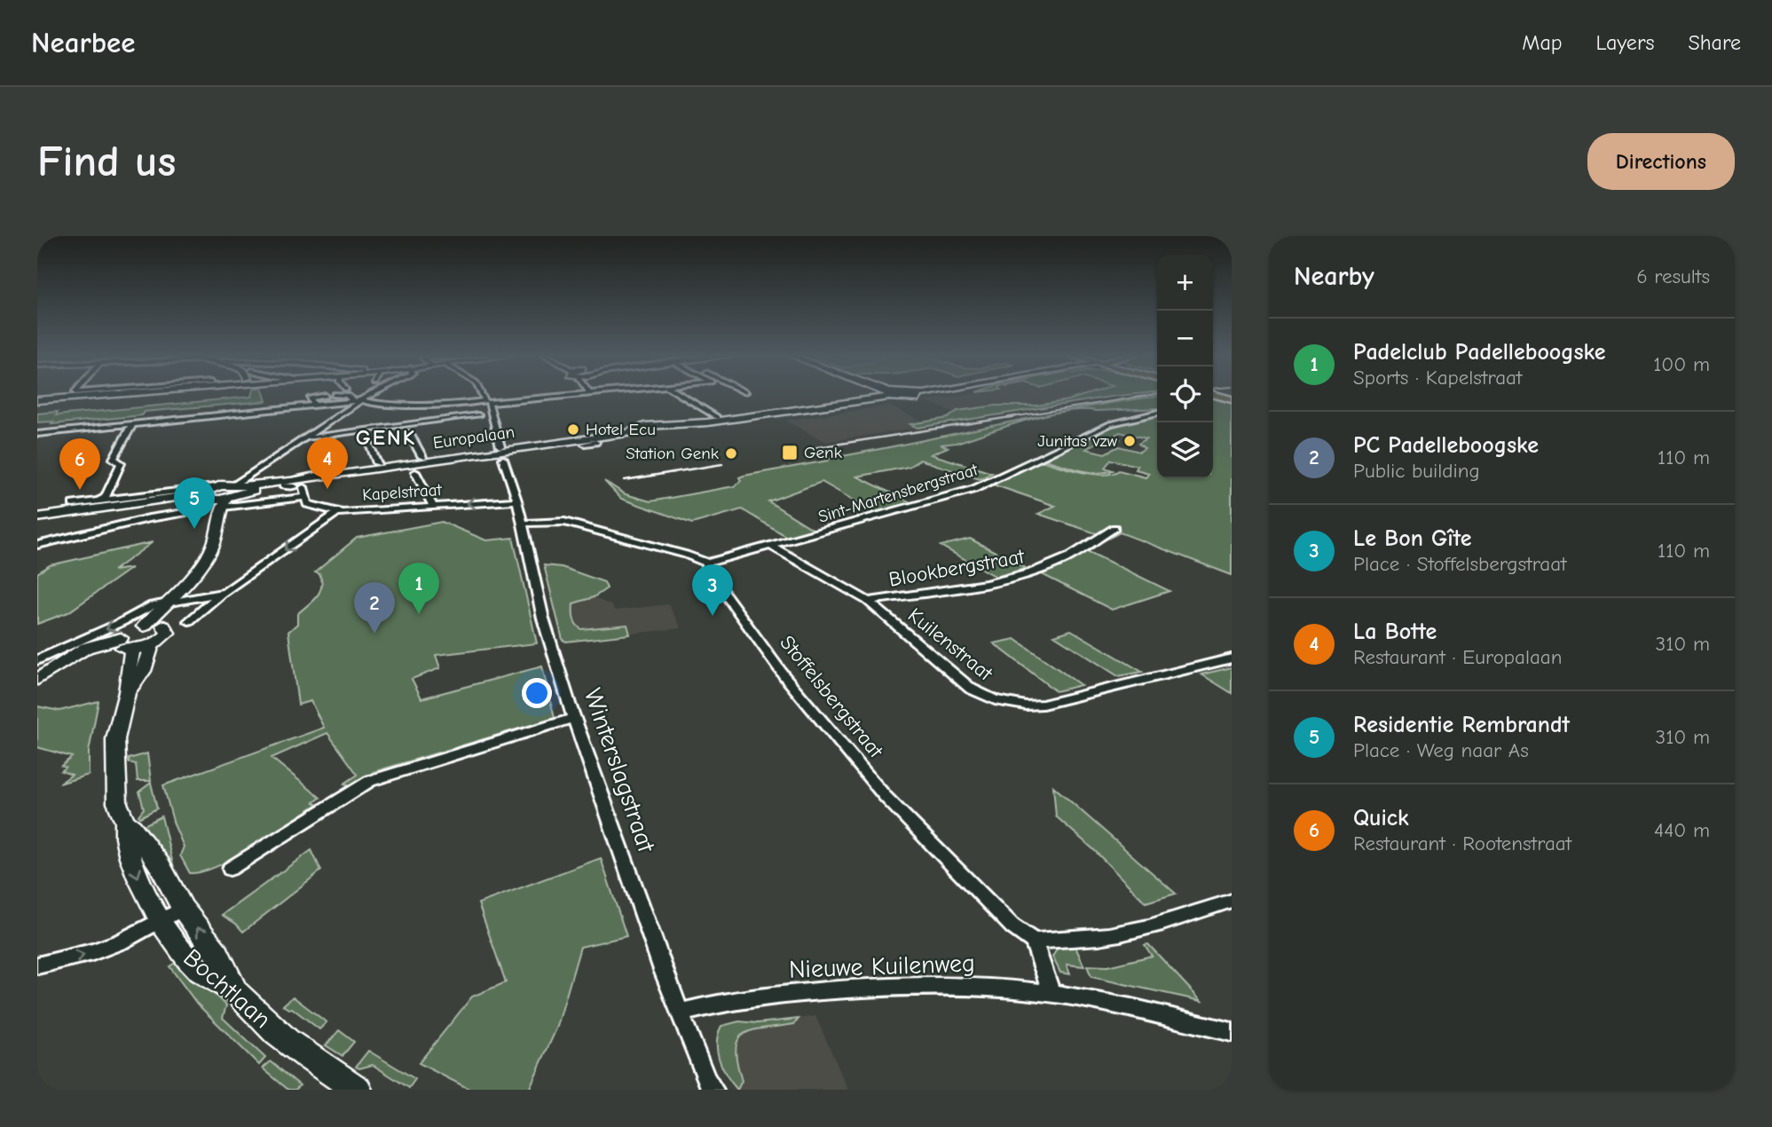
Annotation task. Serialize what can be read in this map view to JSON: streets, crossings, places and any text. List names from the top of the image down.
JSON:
{
  "streets": {
    "main road": ["Europalaan", "Bochtlaan"],
    "street": [
      "Kapelstraat",
      "Sint-Martensbergstraat",
      "Blookbergstraat",
      "Kuilenstraat",
      "Stoffelsbergstraat",
      "Winterslagstraat",
      "Nieuwe Kuilenweg"
    ]
  },
  "crossings": [
    ["Europalaan", "Bochtlaan"],
    ["Kapelstraat", "Winterslagstraat"],
    ["Sint-Martensbergstraat", "Kuilenstraat"],
    ["Sint-Martensbergstraat", "Stoffelsbergstraat"],
    ["Blookbergstraat", "Kuilenstraat"],
    ["Winterslagstraat", "Nieuwe Kuilenweg"]
  ],
  "districts": ["GENK"],
  "places": {
    "other": ["Hotel Ecu", "Junitas vzw", "Station Genk"],
    "transit": ["Genk"]
  },
  "page": {
    "header": "Nearbee",
    "nav": ["Map", "Layers", "Share"],
    "buttons": "Directions",
    "title": "Find us",
    "heading": ["Nearby", "6 results"],
    "map_buttons": ["+", "−"],
    "list": [
      {
        "mark": "1",
        "name": "Padelclub Padelleboogske",
        "note": "Sports · Kapelstraat",
        "value": "100 m"
      },
      {
        "mark": "2",
        "name": "PC Padelleboogske",
        "note": "Public building",
        "value": "110 m"
      },
      {
        "mark": "3",
        "name": "Le Bon Gîte",
        "note": "Place · Stoffelsbergstraat",
        "value": "110 m"
      },
      {
        "mark": "4",
        "name": "La Botte",
        "note": "Restaurant · Europalaan",
        "value": "310 m"
      },
      {
        "mark": "5",
        "name": "Residentie Rembrandt",
        "note": "Place · Weg naar As",
        "value": "310 m"
      },
      {
        "mark": "6",
        "name": "Quick",
        "note": "Restaurant · Rootenstraat",
        "value": "440 m"
      }
    ],
    "pins": [
      "4",
      "6",
      "5",
      "1",
      "3",
      "2"
    ]
  }
}
